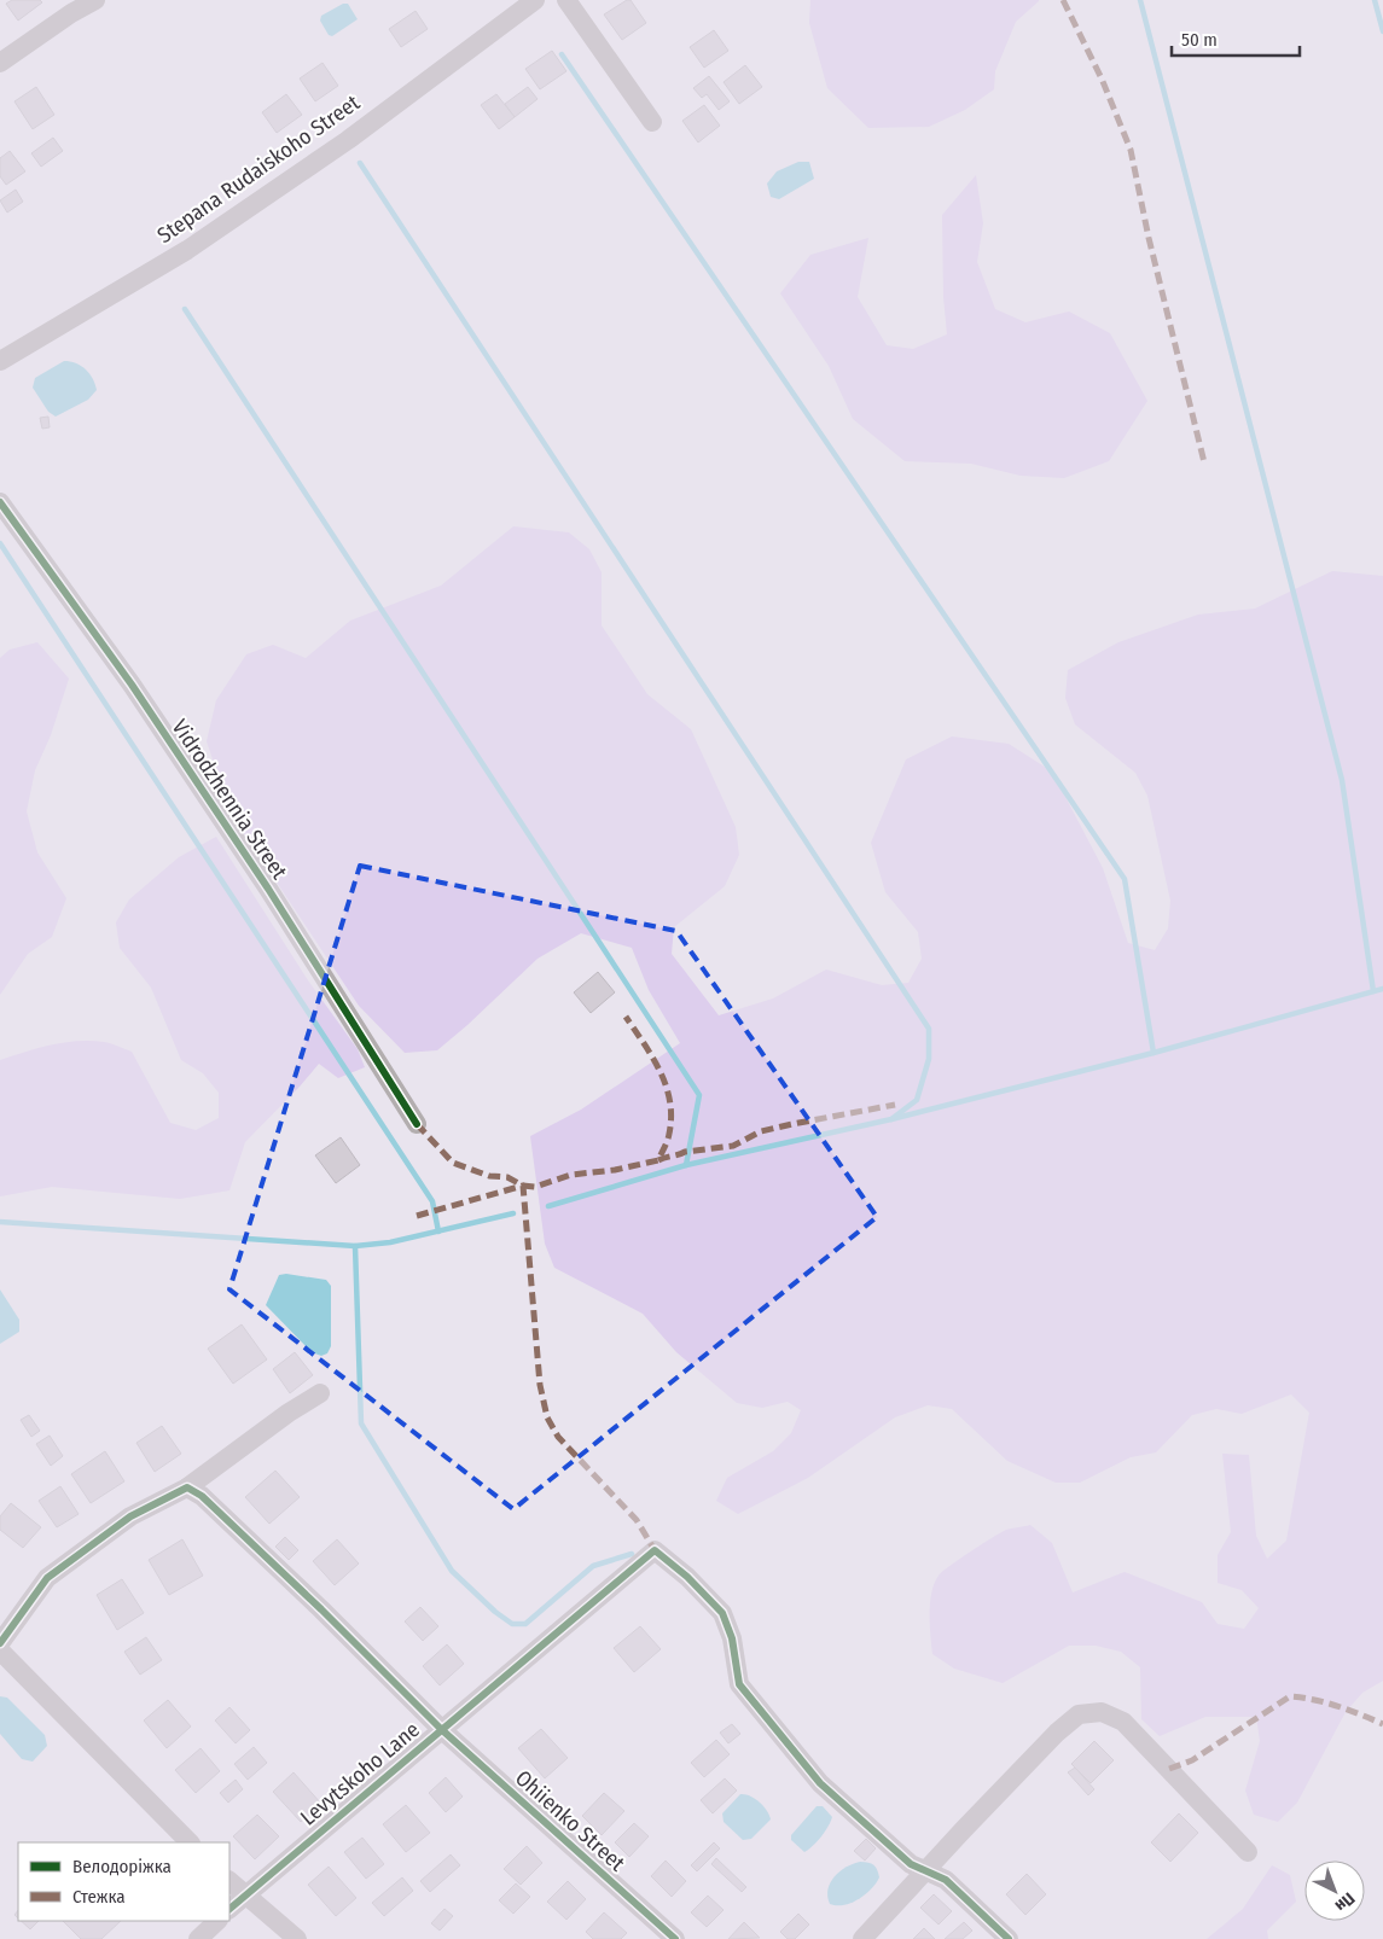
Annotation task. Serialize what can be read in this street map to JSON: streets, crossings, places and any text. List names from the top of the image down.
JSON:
{
  "streets": {
    "street": [
      "Stepana Rudaiskoho Street",
      "Vidrodzhennia Street",
      "Levytskoho Lane",
      "Ohiienko Street"
    ]
  },
  "crossings": [
    ["Levytskoho Lane", "Ohiienko Street"]
  ],
  "legend": ["Велодоріжка", "Стежка"],
  "scale_bar": "50 m",
  "north": "bottom right"
}
